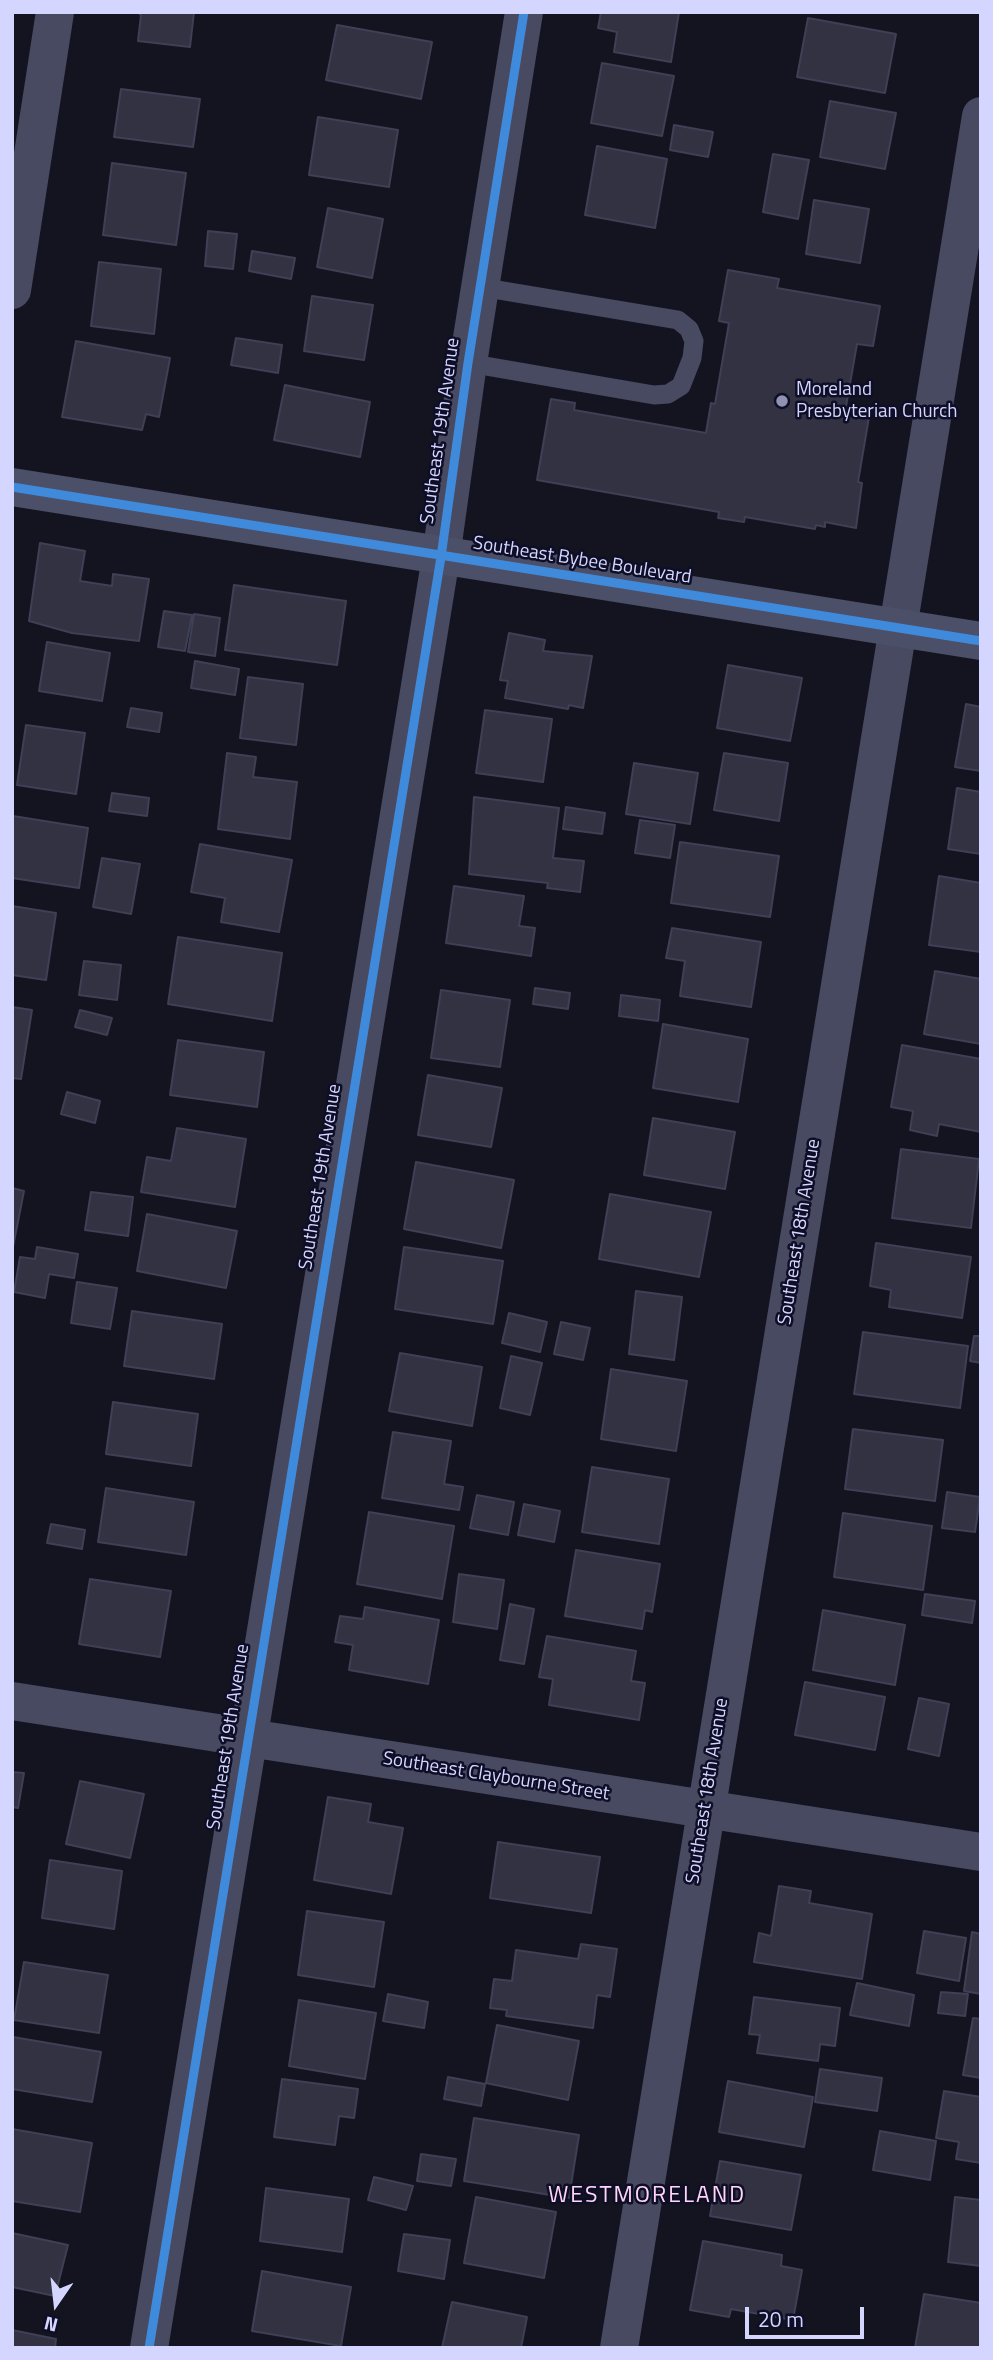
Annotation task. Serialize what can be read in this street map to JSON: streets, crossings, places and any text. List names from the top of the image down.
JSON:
{
  "streets": {
    "main road": ["Southeast Bybee Boulevard"],
    "street": ["Southeast 19th Avenue", "Southeast 18th Avenue", "Southeast Claybourne Street"]
  },
  "crossings": [
    ["Southeast 19th Avenue", "Southeast Bybee Boulevard"],
    ["Southeast 19th Avenue", "Southeast Claybourne Street"],
    ["Southeast Bybee Boulevard", "Southeast 18th Avenue"],
    ["Southeast 18th Avenue", "Southeast Claybourne Street"]
  ],
  "districts": ["WESTMORELAND"],
  "places": ["Moreland Presbyterian Church"],
  "scale_bar": "20 m",
  "north": "bottom"
}
